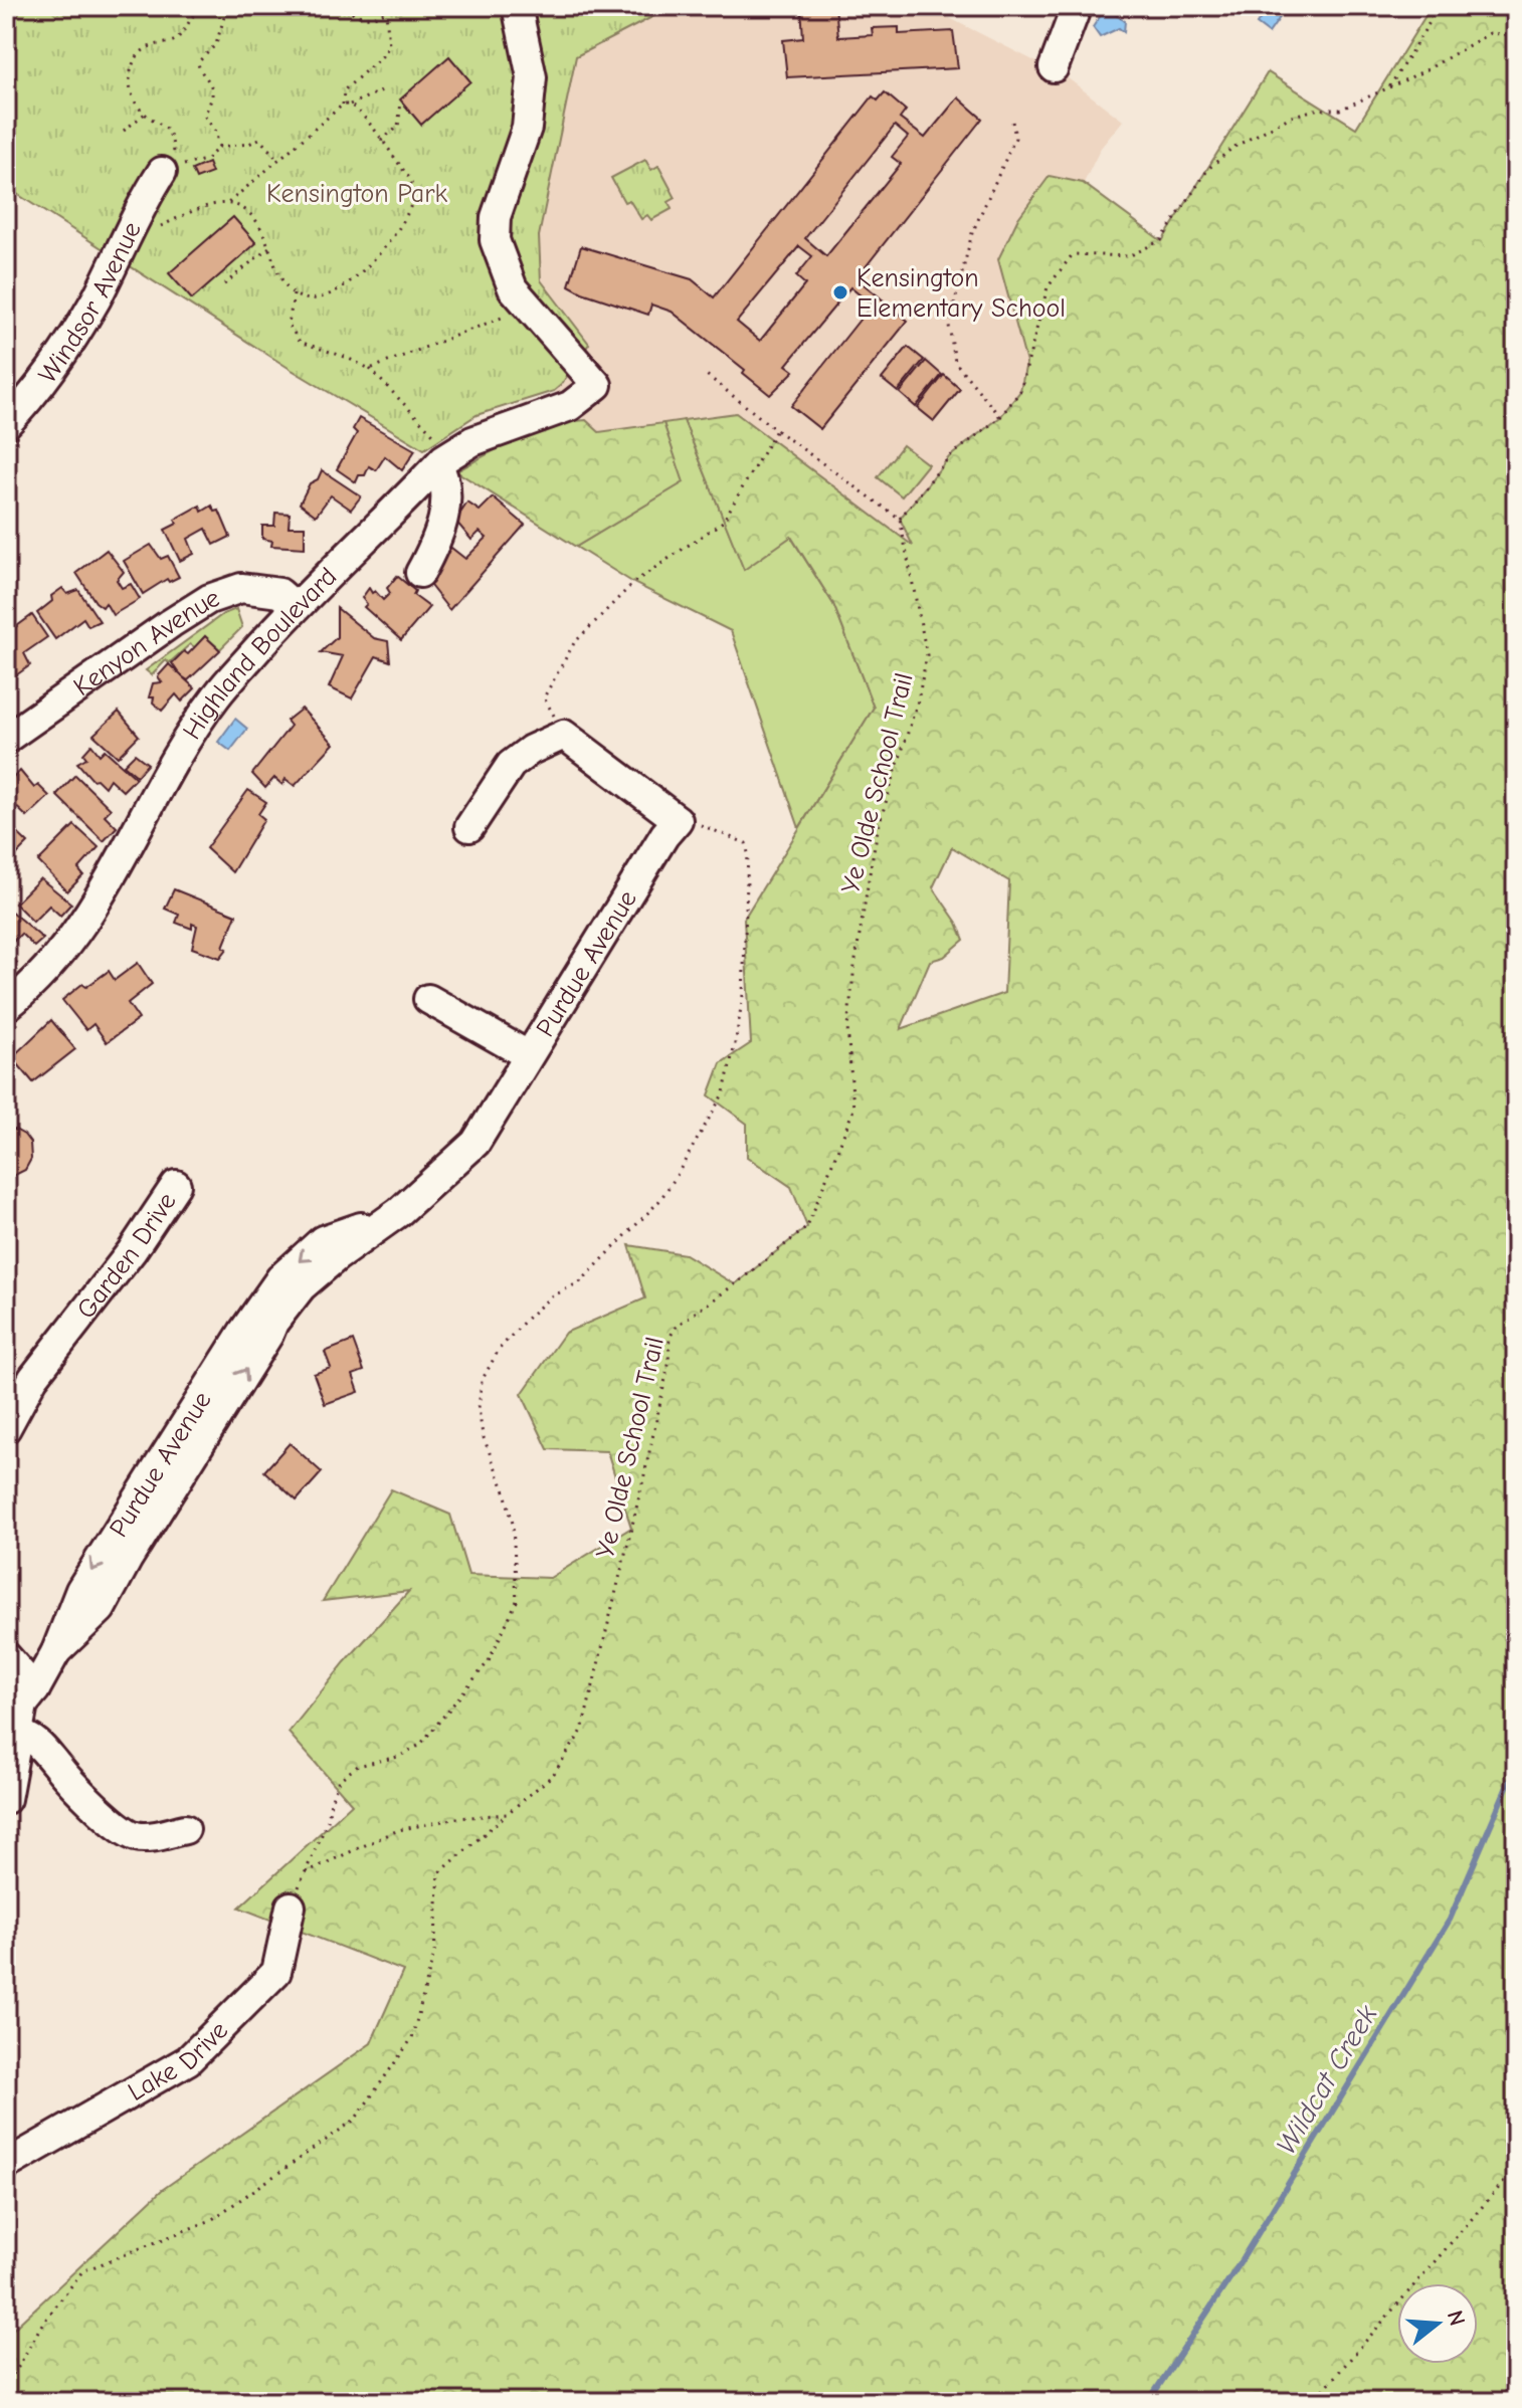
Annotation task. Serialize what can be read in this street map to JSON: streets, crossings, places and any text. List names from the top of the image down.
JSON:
{
  "streets": {
    "street": [
      "Windsor Avenue",
      "Kenyon Avenue",
      "Highland Boulevard",
      "Purdue Avenue",
      "Garden Drive",
      "Lake Drive"
    ],
    "path": ["Ye Olde School Trail"]
  },
  "crossings": [
    ["Kenyon Avenue", "Highland Boulevard"]
  ],
  "water": ["Wildcat Creek"],
  "parks": ["Kensington Park"],
  "places": ["Kensington Elementary School"],
  "north": "right"
}
